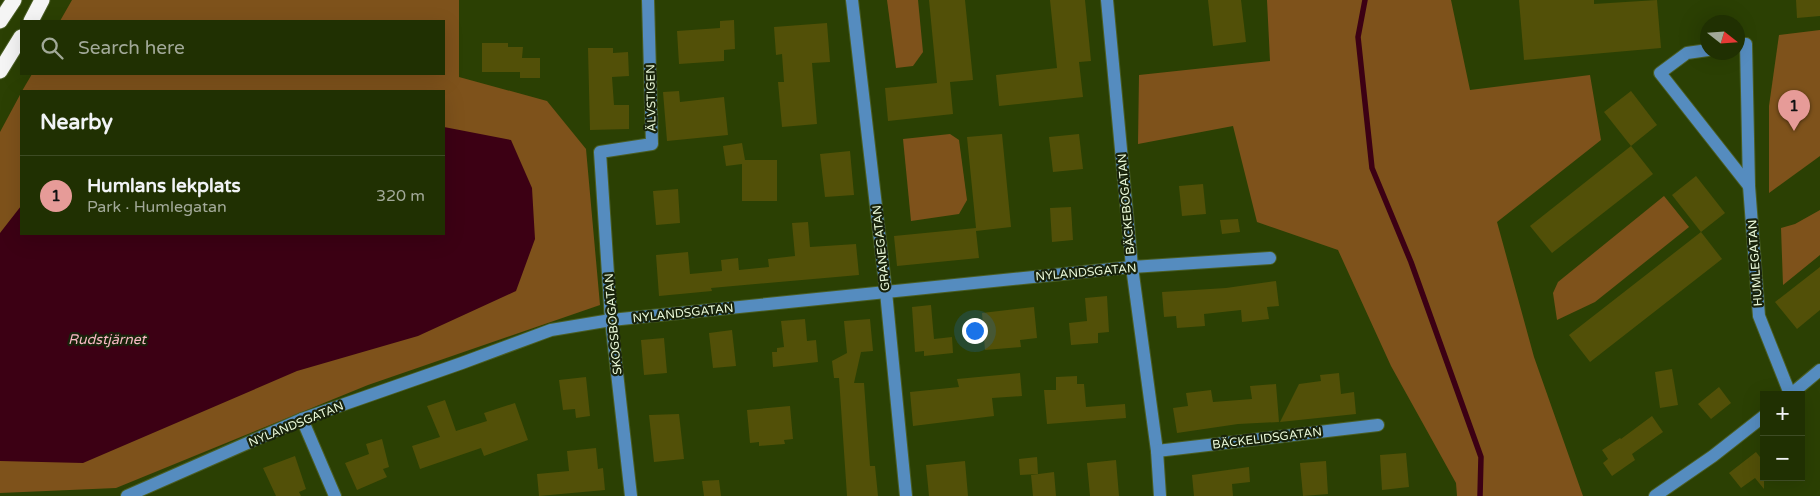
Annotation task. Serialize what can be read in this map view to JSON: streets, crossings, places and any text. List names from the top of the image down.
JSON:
{
  "streets": {
    "street": [
      "ÄLVSTIGEN",
      "BÄCKEBOGATAN",
      "GRANEGATAN",
      "HUMLEGATAN",
      "NYLANDSGATAN",
      "SKOGSBOGATAN",
      "BÄCKELIDSGATAN"
    ]
  },
  "crossings": [
    ["ÄLVSTIGEN", "SKOGSBOGATAN"],
    ["BÄCKEBOGATAN", "NYLANDSGATAN"],
    ["BÄCKEBOGATAN", "BÄCKELIDSGATAN"],
    ["GRANEGATAN", "NYLANDSGATAN"],
    ["NYLANDSGATAN", "SKOGSBOGATAN"]
  ],
  "water": ["Rudstjärnet"],
  "north": "right",
  "page": {
    "search": "Search here",
    "pins": "1",
    "heading": "Nearby",
    "list": [
      {
        "mark": "1",
        "name": "Humlans lekplats",
        "note": "Park · Humlegatan",
        "value": "320 m"
      }
    ],
    "map_buttons": ["+", "−"]
  }
}
